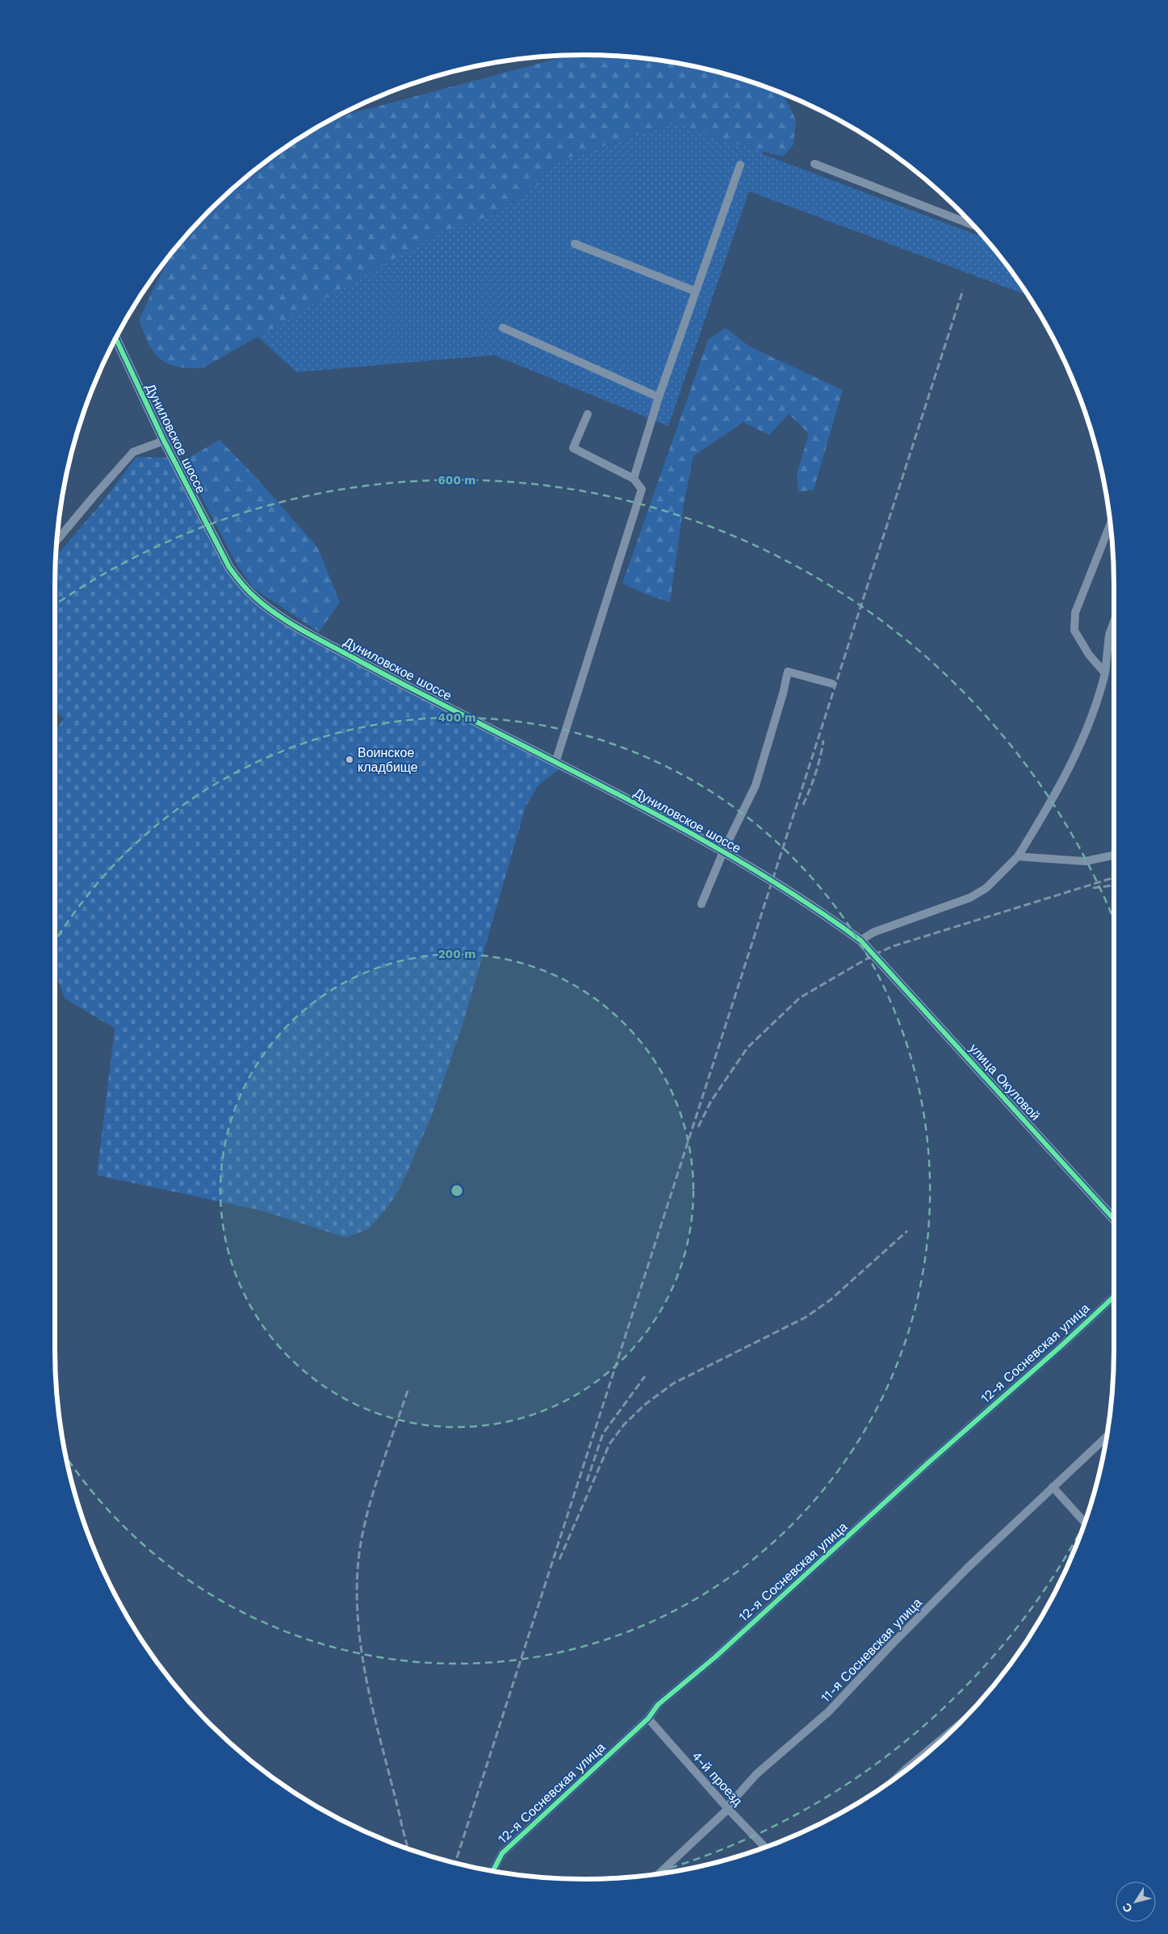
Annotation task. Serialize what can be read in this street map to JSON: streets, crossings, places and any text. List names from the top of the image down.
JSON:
{
  "streets": {
    "street": [
      "Дуниловское шоссе",
      "улица Окуловой",
      "12-я Сосневская улица",
      "11-я Сосневская улица",
      "4-й проезд"
    ]
  },
  "crossings": [
    ["Дуниловское шоссе", "улица Окуловой"],
    ["12-я Сосневская улица", "4-й проезд"],
    ["11-я Сосневская улица", "4-й проезд"]
  ],
  "places": ["Воинское кладбище"],
  "north": "bottom left",
  "rings": ["600 m", "400 m", "200 m"]
}
